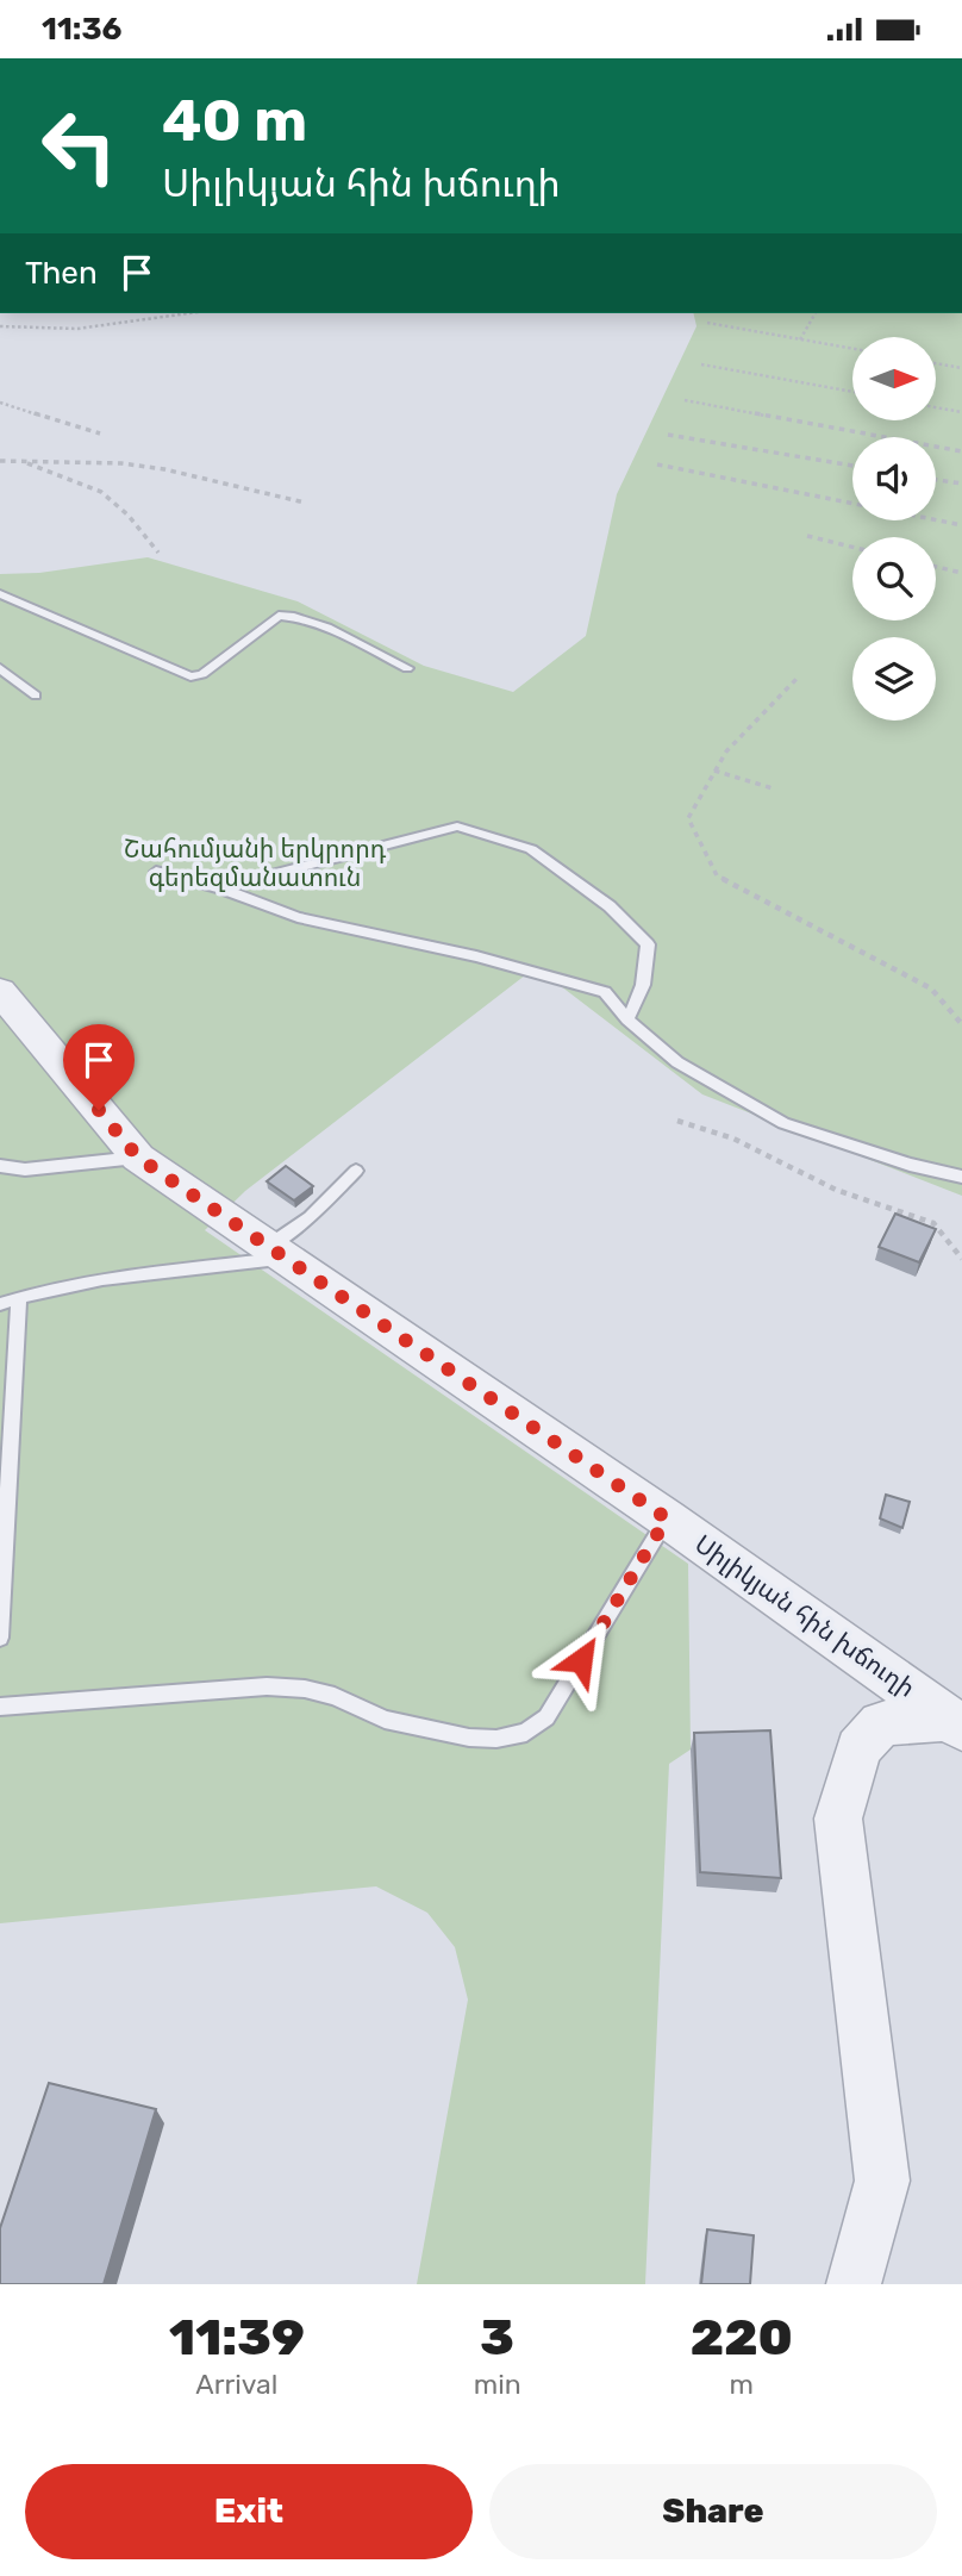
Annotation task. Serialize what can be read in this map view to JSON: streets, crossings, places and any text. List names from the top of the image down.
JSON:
{
  "streets": {
    "street": ["Սիլիկյան հին խճուղի"]
  },
  "parks": ["Շահումյանի երկրորդ գերեզմանատուն"],
  "north": "right",
  "page": {
    "status": "11:36",
    "turn": ["40 m", "Սիլիկյան հին խճուղի"],
    "then": "Then",
    "eta": [
      "11:39",
      "Arrival",
      "3",
      "min",
      "220",
      "m"
    ],
    "buttons": ["Exit", "Share"]
  }
}
